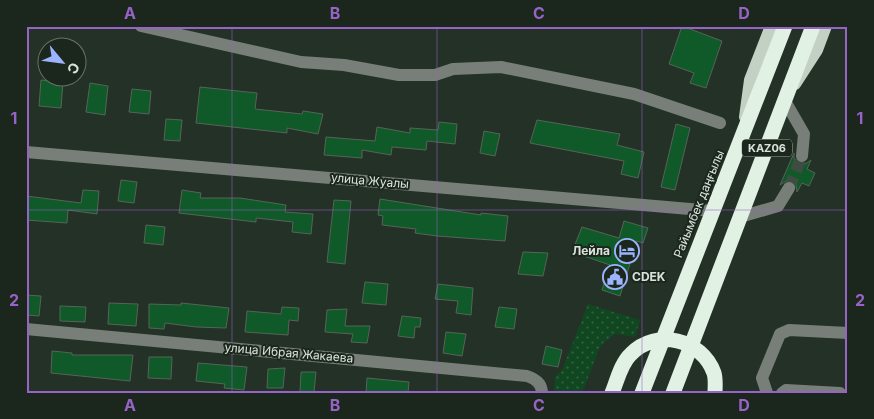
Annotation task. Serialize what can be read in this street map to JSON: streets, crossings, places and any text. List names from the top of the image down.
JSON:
{
  "streets": {
    "highway": ["KАZ06", "Райымбек даңғылы"],
    "street": ["улица Жуалы", "улица Ибрая Жакаева"]
  },
  "crossings": [
    ["улица Жуалы", "Райымбек даңғылы"]
  ],
  "places": {
    "hotel": ["Лейла"],
    "public building": ["CDEK"]
  },
  "north": "bottom right",
  "grid": {
    "columns": [
      "A",
      "B",
      "C",
      "D"
    ],
    "rows": ["1", "2"]
  }
}
